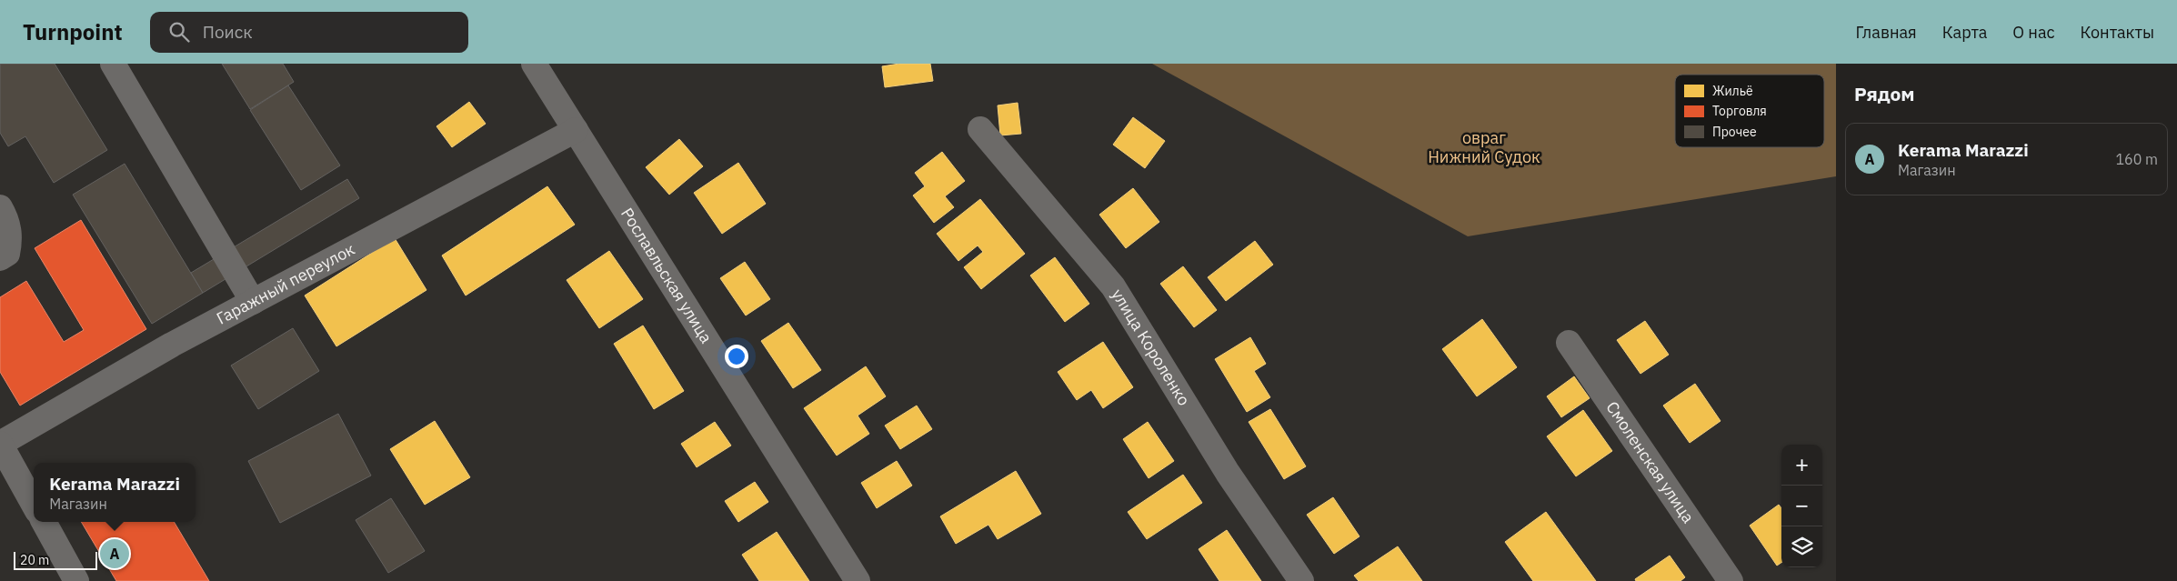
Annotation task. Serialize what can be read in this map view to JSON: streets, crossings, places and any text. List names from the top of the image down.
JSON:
{
  "streets": {
    "street": [
      "Рославльская улица",
      "Гаражный переулок",
      "улица Короленко",
      "Смоленская улица"
    ]
  },
  "crossings": [
    ["Рославльская улица", "Гаражный переулок"]
  ],
  "parks": ["овраг Нижний Судок"],
  "legend": ["Жильё", "Торговля", "Прочее"],
  "scale_bar": "20 m",
  "page": {
    "header": "Turnpoint",
    "search": "Поиск",
    "nav": [
      "Главная",
      "Карта",
      "О нас",
      "Контакты"
    ],
    "heading": "Рядом",
    "list": [
      {
        "mark": "A",
        "name": "Kerama Marazzi",
        "note": "Магазин",
        "value": "160 m"
      }
    ],
    "map_buttons": ["+", "−"],
    "popup": ["Kerama Marazzi", "Магазин"],
    "pins": "A",
    "scale": "20 m"
  }
}
